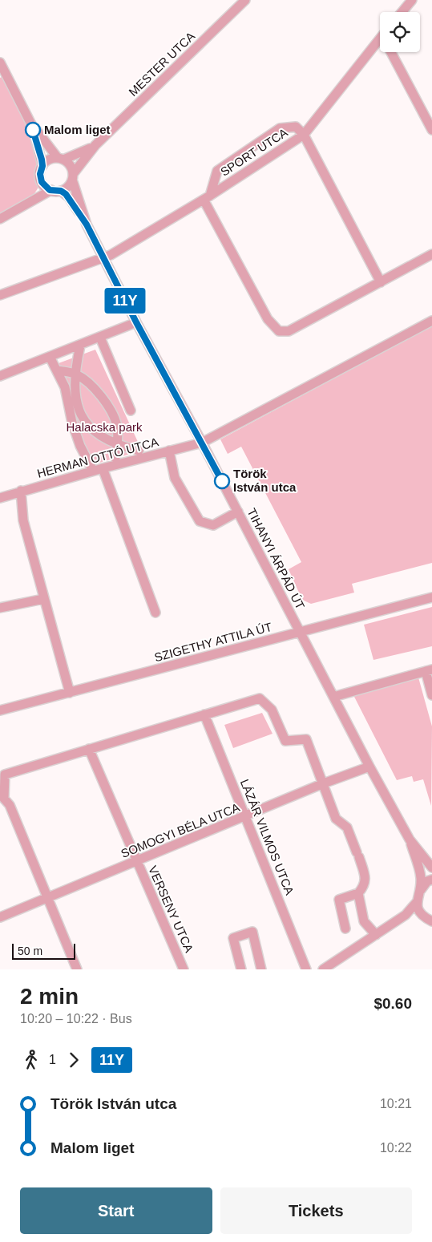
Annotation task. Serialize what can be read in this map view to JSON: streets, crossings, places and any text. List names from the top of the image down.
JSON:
{
  "streets": {
    "street": [
      "MESTER UTCA",
      "SPORT UTCA",
      "HERMAN OTTÓ UTCA",
      "TIHANYI ÁRPÁD ÚT",
      "SZIGETHY ATTILA ÚT",
      "SOMOGYI BÉLA UTCA",
      "LÁZÁR VILMOS UTCA",
      "VERSENY UTCA"
    ]
  },
  "crossings": [
    ["MESTER UTCA", "TIHANYI ÁRPÁD ÚT"],
    ["SPORT UTCA", "TIHANYI ÁRPÁD ÚT"],
    ["HERMAN OTTÓ UTCA", "TIHANYI ÁRPÁD ÚT"],
    ["TIHANYI ÁRPÁD ÚT", "SZIGETHY ATTILA ÚT"],
    ["TIHANYI ÁRPÁD ÚT", "SOMOGYI BÉLA UTCA"],
    ["SOMOGYI BÉLA UTCA", "LÁZÁR VILMOS UTCA"],
    ["SOMOGYI BÉLA UTCA", "VERSENY UTCA"]
  ],
  "parks": ["Halacska park"],
  "places": ["Malom liget", "Török István utca"],
  "lines": ["bus line 11Y"],
  "scale_bar": "50 m",
  "page": {
    "on_map": "11Y",
    "scale": "50 m",
    "heading": ["2 min", "10:20 – 10:22 · Bus", "$0.60"],
    "legs": ["1", "11Y"],
    "list": [
      {
        "name": "Török István utca",
        "value": "10:21"
      },
      {
        "name": "Malom liget",
        "value": "10:22"
      }
    ],
    "buttons": ["Start", "Tickets"]
  }
}
